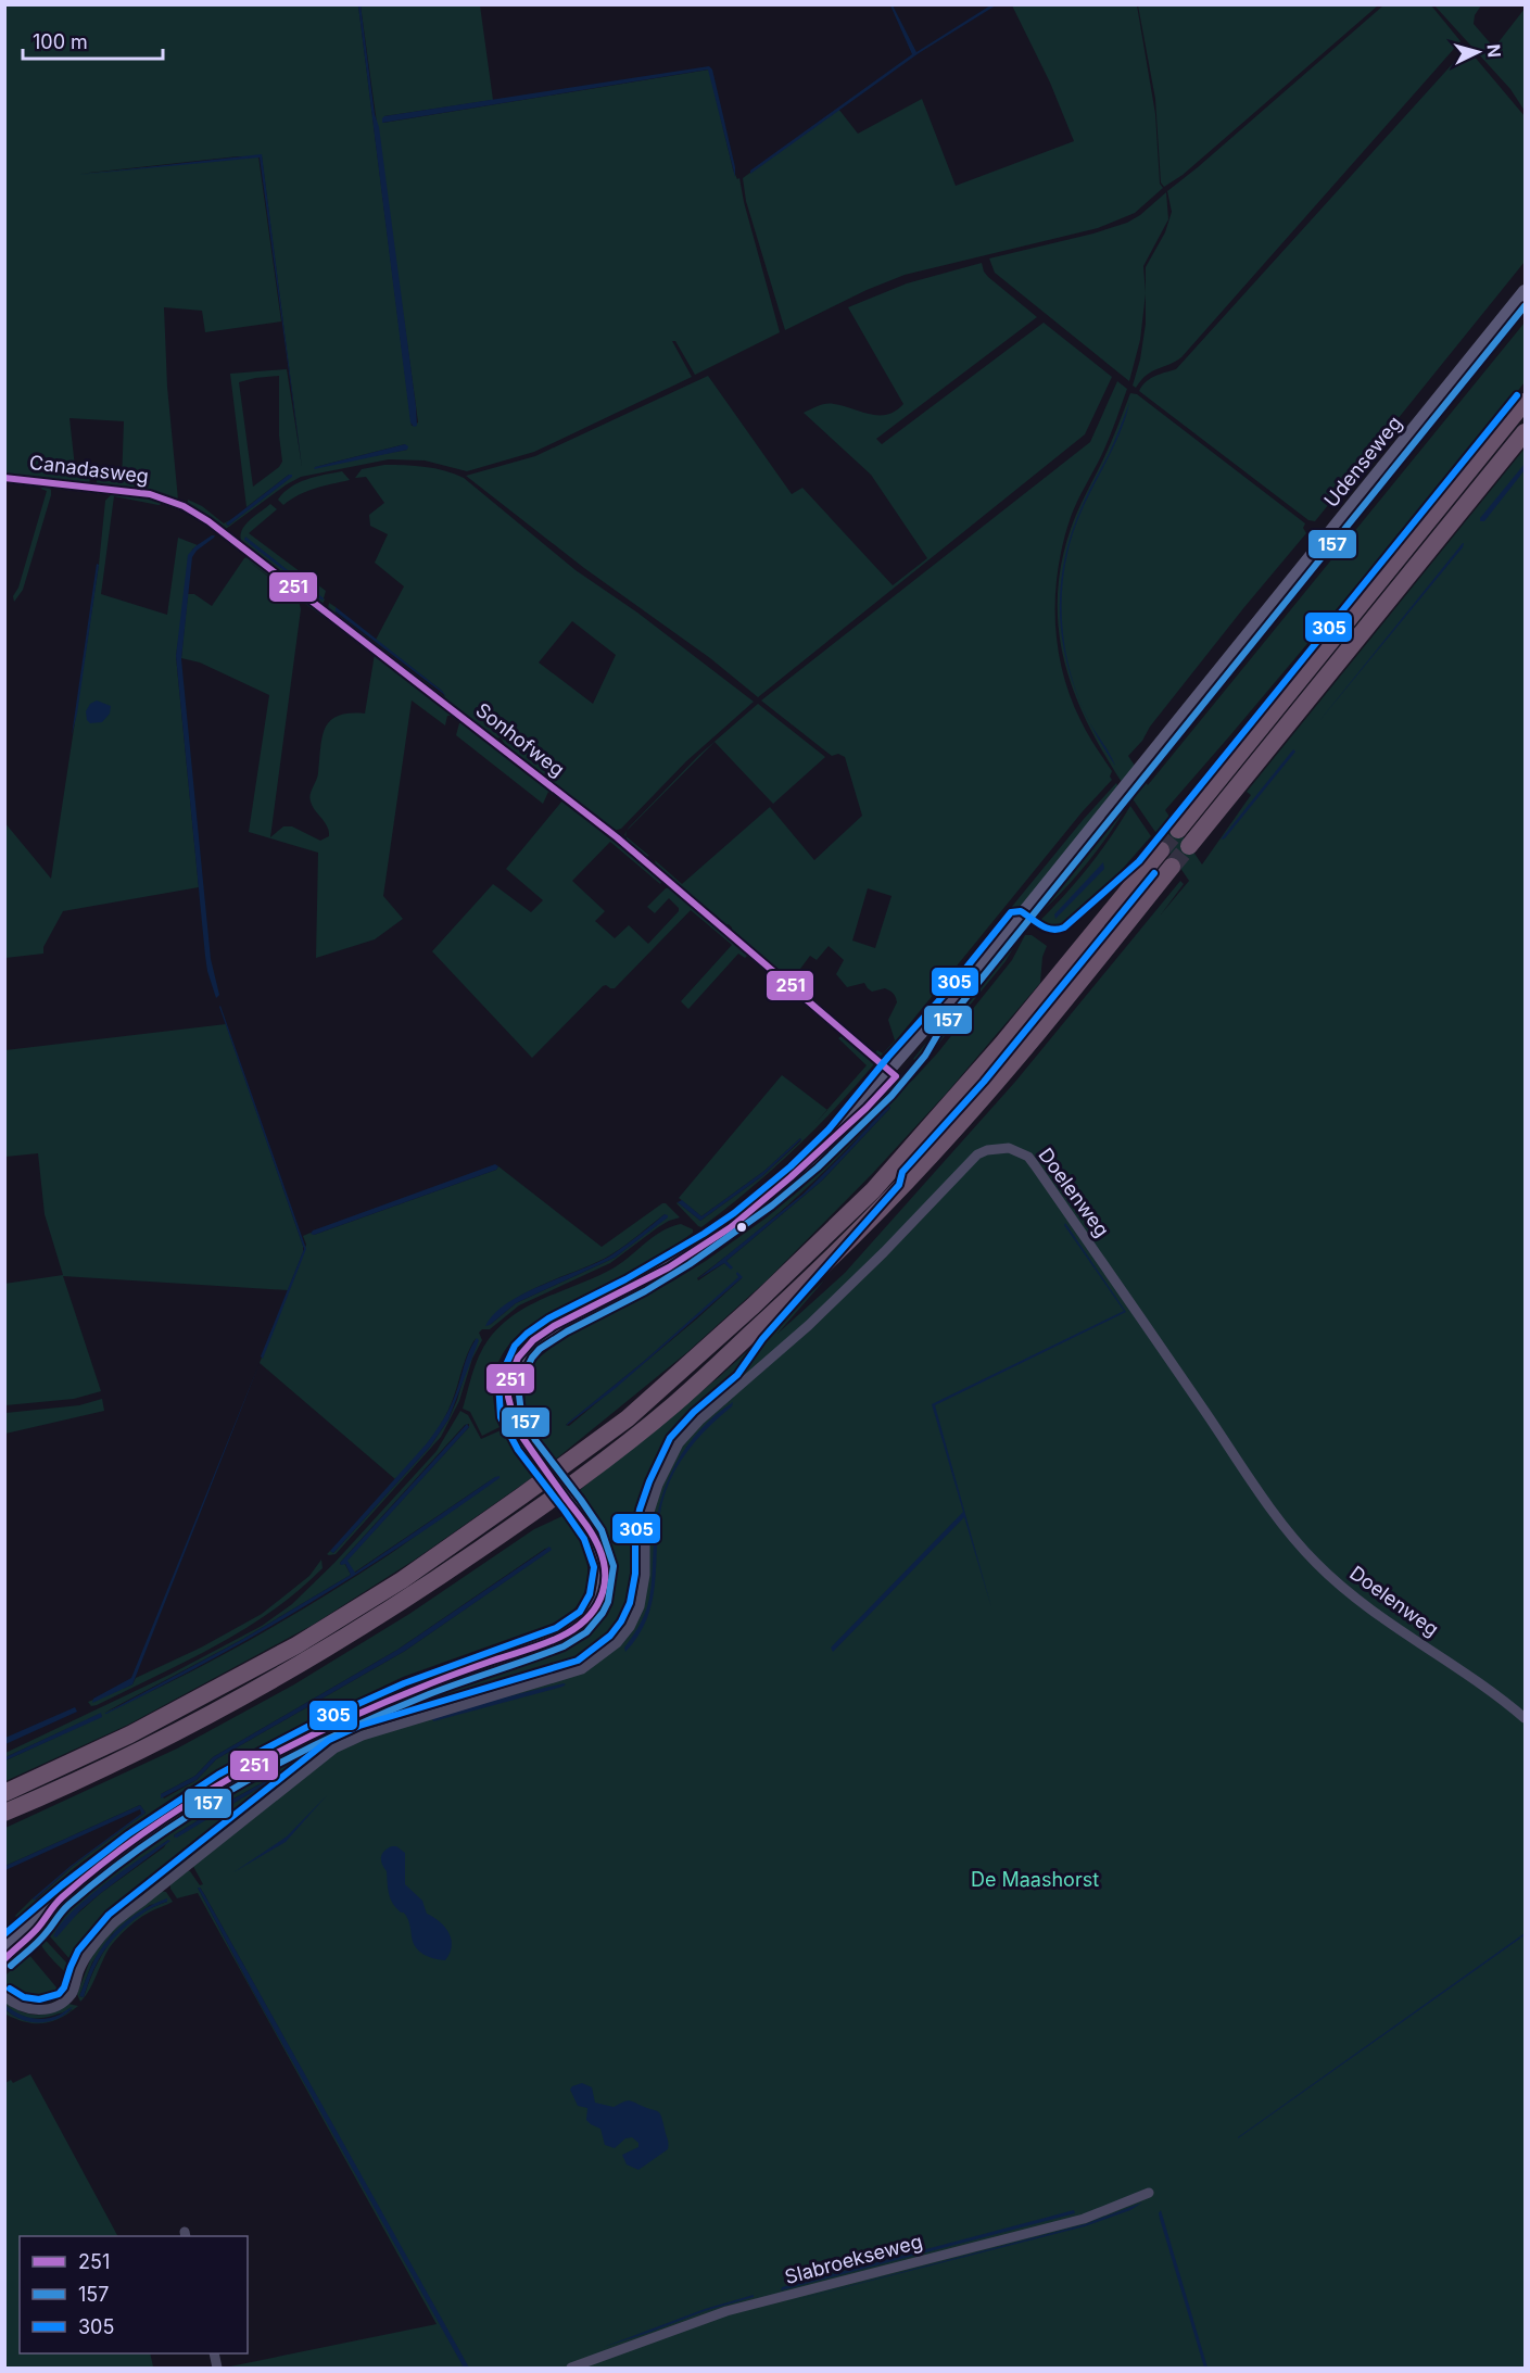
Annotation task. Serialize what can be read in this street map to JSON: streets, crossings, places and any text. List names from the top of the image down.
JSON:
{
  "streets": {
    "street": [
      "Udenseweg",
      "Canadasweg",
      "Sonhofweg",
      "Doelenweg",
      "Slabroekseweg"
    ]
  },
  "crossings": [
    ["Udenseweg", "Sonhofweg"],
    ["Canadasweg", "Sonhofweg"]
  ],
  "parks": ["De Maashorst"],
  "lines": ["transit line 157", "transit line 305", "transit line 251"],
  "legend": ["251", "157", "305"],
  "scale_bar": "100 m",
  "north": "right"
}
